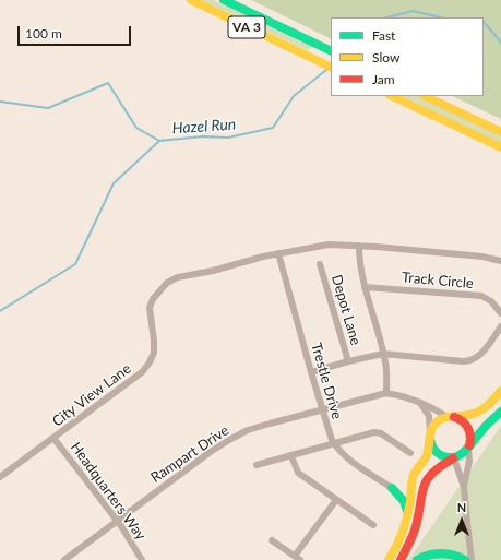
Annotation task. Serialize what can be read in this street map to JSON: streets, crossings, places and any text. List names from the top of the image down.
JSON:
{
  "streets": {
    "main road": ["VA 3"],
    "street": [
      "Track Circle",
      "Depot Lane",
      "Trestle Drive",
      "City View Lane",
      "Rampart Drive",
      "Headquarters Way"
    ]
  },
  "crossings": [
    ["Trestle Drive", "City View Lane"],
    ["Trestle Drive", "Rampart Drive"],
    ["City View Lane", "Headquarters Way"],
    ["Rampart Drive", "Headquarters Way"]
  ],
  "water": ["Hazel Run"],
  "legend": ["Fast", "Slow", "Jam"],
  "scale_bar": "100 m",
  "north": "top"
}
